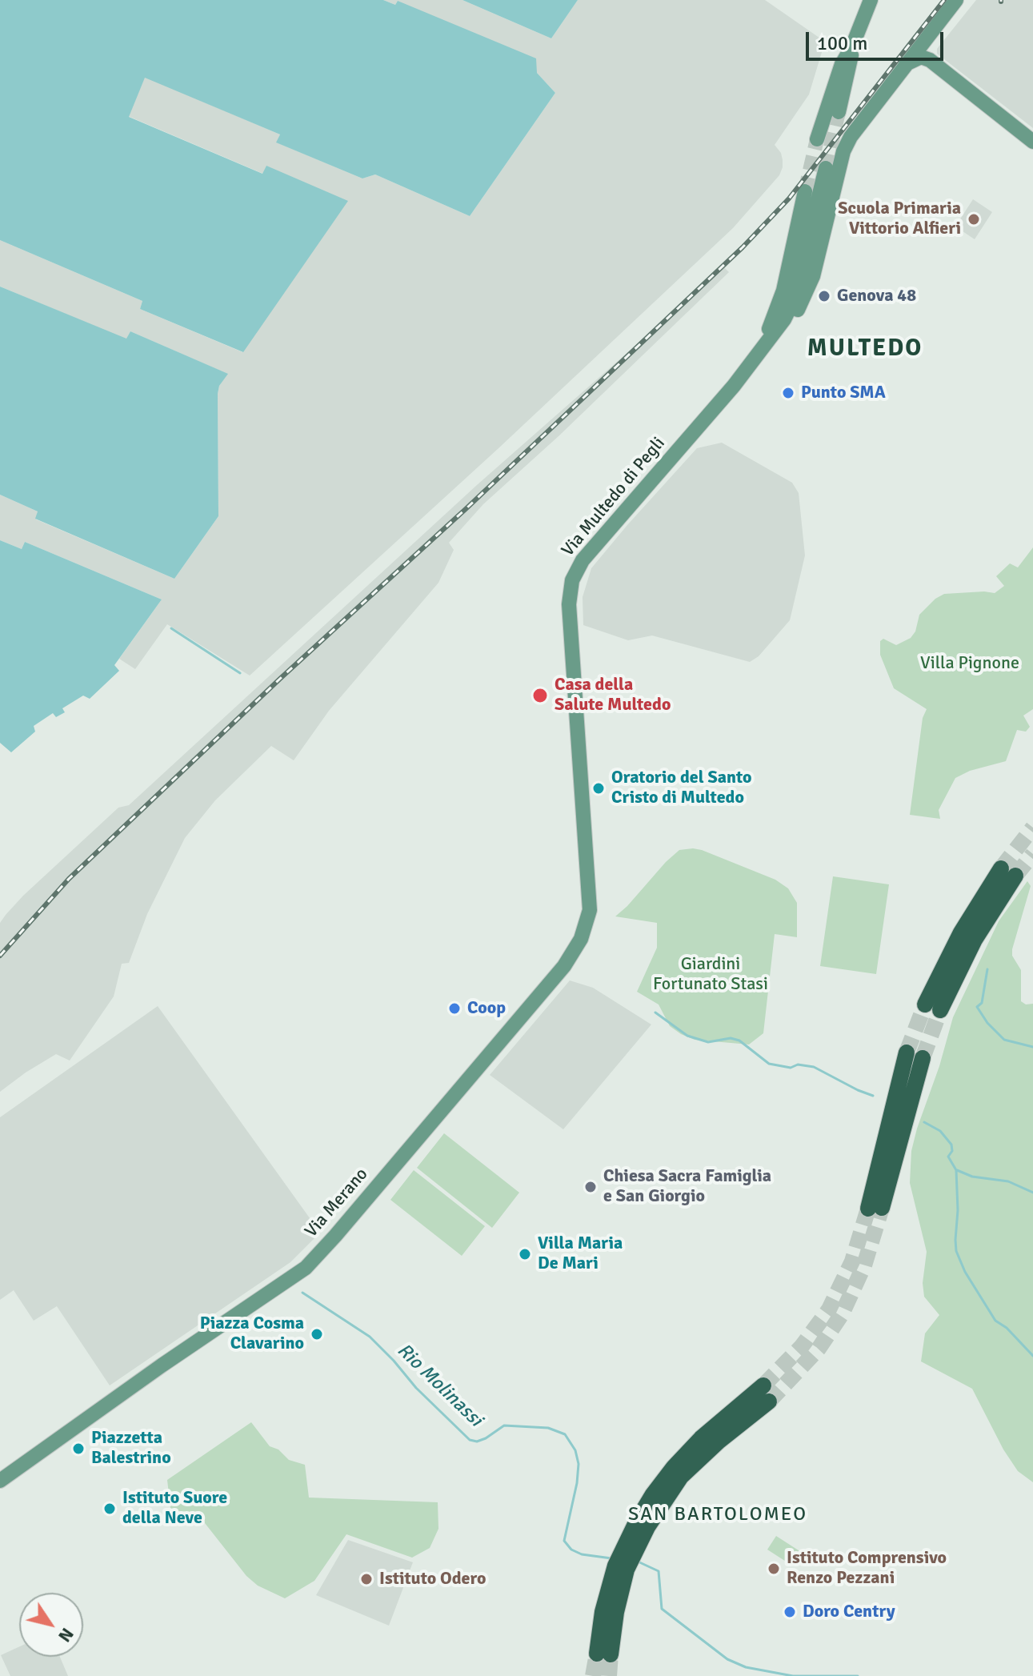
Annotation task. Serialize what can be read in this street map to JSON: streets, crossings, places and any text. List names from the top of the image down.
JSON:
{
  "streets": {
    "main road": ["Via Multedo di Pegli", "Via Merano"]
  },
  "crossings": [
    ["Via Multedo di Pegli", "Via Merano"]
  ],
  "districts": ["MULTEDO", "SAN BARTOLOMEO"],
  "water": ["Rio Molinassi"],
  "parks": ["Villa Pignone", "Giardini Fortunato Stasi"],
  "places": [
    "Scuola Primaria Vittorio Alfieri",
    "Genova 48",
    "Punto SMA",
    "Casa della Salute Multedo",
    "Oratorio del Santo Cristo di Multedo",
    "Coop",
    "Chiesa Sacra Famiglia e San Giorgio",
    "Villa Maria De Mari",
    "Piazza Cosma Clavarino",
    "Piazzetta Balestrino",
    "Istituto Suore della Neve",
    "Istituto Comprensivo Renzo Pezzani",
    "Istituto Odero",
    "Doro Centry"
  ],
  "scale_bar": "100 m",
  "north": "bottom right"
}
